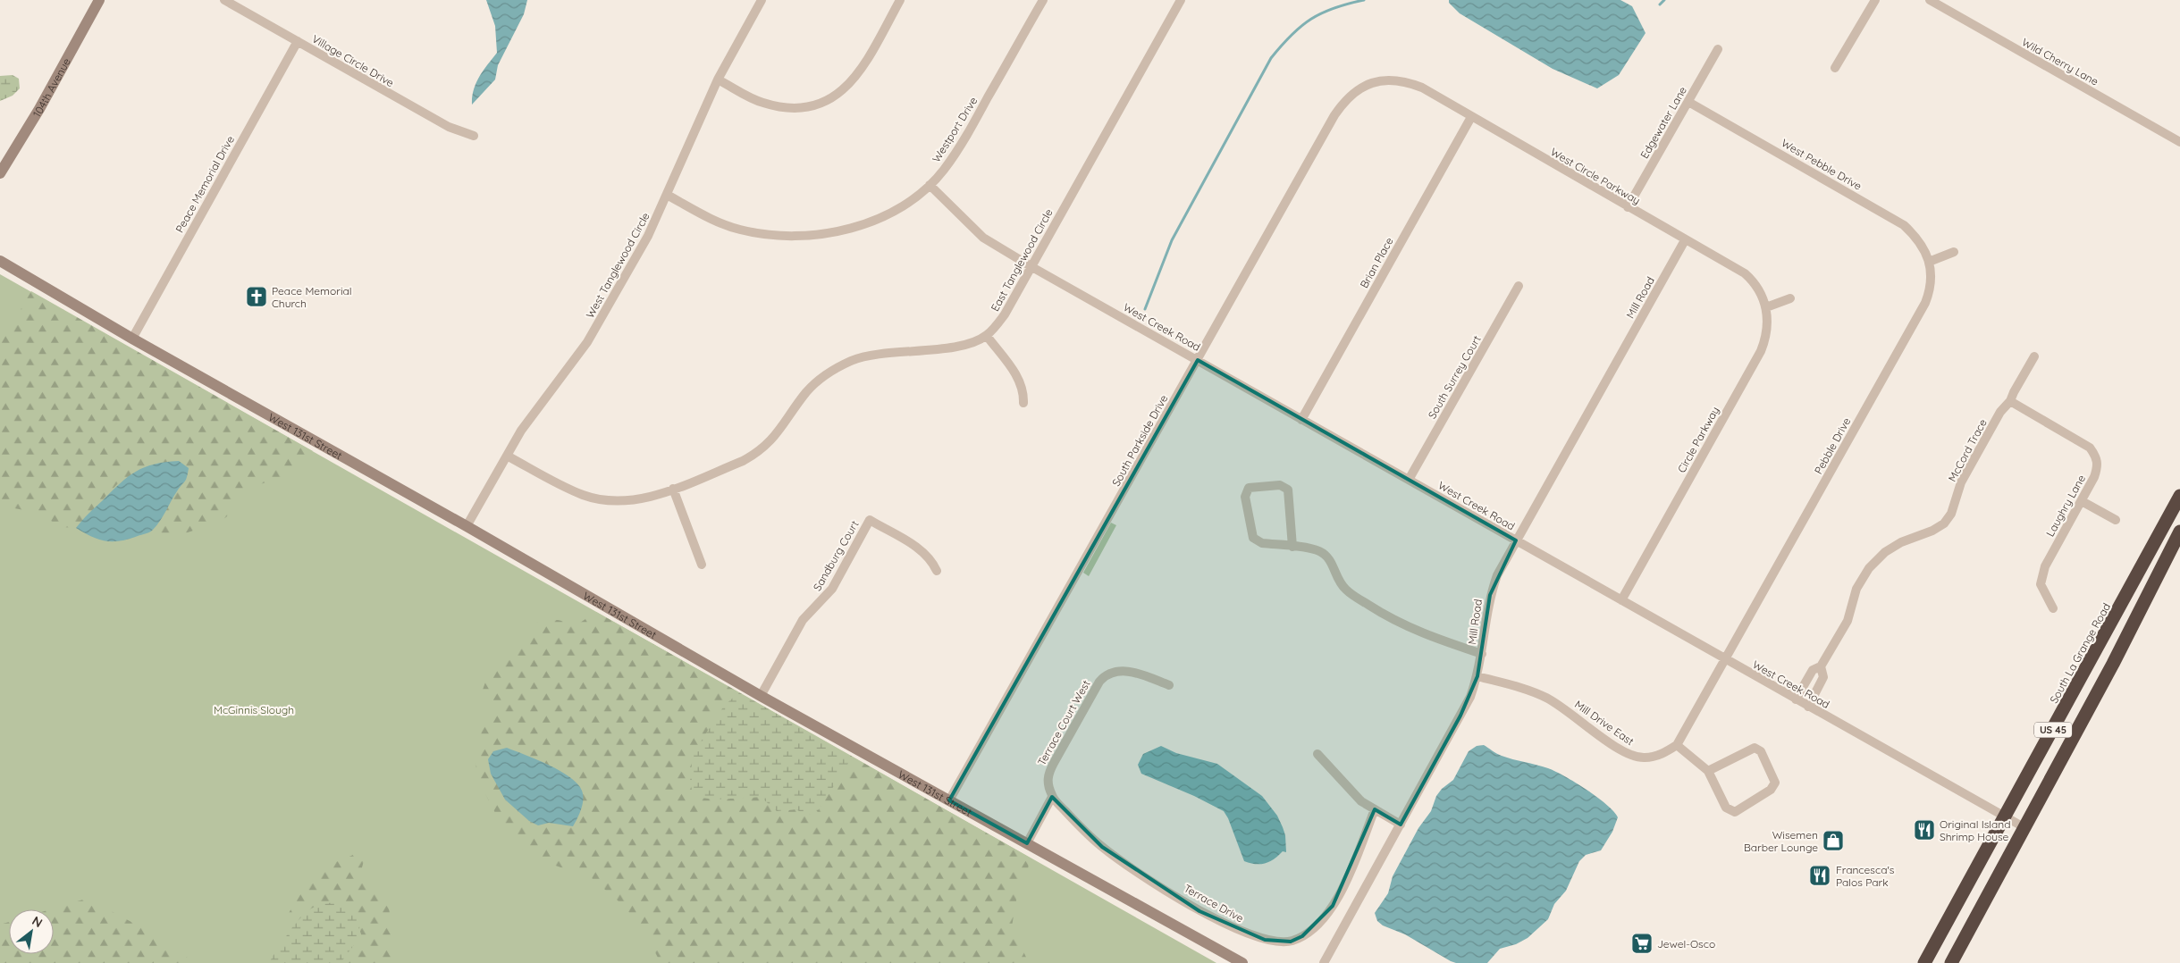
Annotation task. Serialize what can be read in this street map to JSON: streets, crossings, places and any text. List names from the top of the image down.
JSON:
{
  "streets": {
    "highway": ["South La Grange Road", "US 45"],
    "street": [
      "Village Circle Drive",
      "Wild Cherry Lane",
      "104th Avenue",
      "Edgewater Lane",
      "Westport Drive",
      "West Pebble Drive",
      "West Circle Parkway",
      "Peace Memorial Drive",
      "East Tanglewood Circle",
      "Brian Place",
      "West Tanglewood Circle",
      "Mill Road",
      "West Creek Road",
      "South Surrey Court",
      "West 131st Street",
      "Circle Parkway",
      "South Parkside Drive",
      "Pebble Drive",
      "McCord Trace",
      "Laughry Lane",
      "Sandburg Court",
      "Terrace Court West",
      "Mill Drive East",
      "Terrace Drive"
    ]
  },
  "crossings": [
    ["Village Circle Drive", "Peace Memorial Drive"],
    ["Edgewater Lane", "West Pebble Drive"],
    ["Edgewater Lane", "West Circle Parkway"],
    ["Westport Drive", "West Tanglewood Circle"],
    ["Westport Drive", "West Creek Road"],
    ["West Pebble Drive", "Pebble Drive"],
    ["West Circle Parkway", "Brian Place"],
    ["West Circle Parkway", "Mill Road"],
    ["West Circle Parkway", "Circle Parkway"],
    ["West Circle Parkway", "South Parkside Drive"],
    ["Peace Memorial Drive", "West 131st Street"],
    ["East Tanglewood Circle", "West Tanglewood Circle"],
    ["East Tanglewood Circle", "West Creek Road"],
    ["Brian Place", "West Creek Road"],
    ["West Tanglewood Circle", "West 131st Street"],
    ["Mill Road", "West Creek Road"],
    ["Mill Road", "Mill Drive East"],
    ["West Creek Road", "South Surrey Court"],
    ["West Creek Road", "Circle Parkway"],
    ["West Creek Road", "South Parkside Drive"],
    ["West Creek Road", "Pebble Drive"],
    ["West Creek Road", "McCord Trace"],
    ["West Creek Road", "South La Grange Road"],
    ["West Creek Road", "US 45"],
    ["West 131st Street", "South Parkside Drive"],
    ["West 131st Street", "Sandburg Court"],
    ["McCord Trace", "Laughry Lane"],
    ["Terrace Court West", "Terrace Drive"]
  ],
  "parks": ["McGinnis Slough"],
  "places": {
    "church": ["Peace Memorial Church"],
    "restaurant": ["Original Island Shrimp House", "Francesca's Palos Park"],
    "shop": ["Wisemen Barber Lounge"],
    "supermarket": ["Jewel-Osco"]
  },
  "north": "top right"
}
